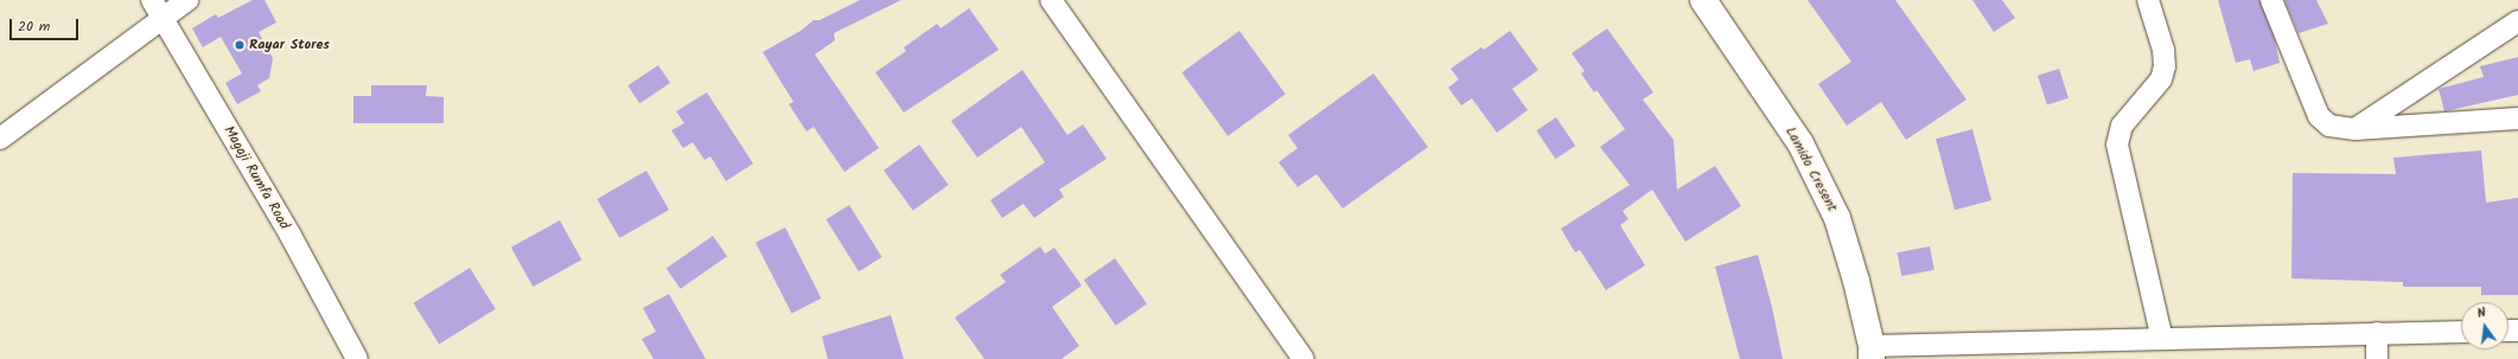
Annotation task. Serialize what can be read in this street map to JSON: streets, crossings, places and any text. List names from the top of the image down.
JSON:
{
  "streets": {
    "street": ["Lamido Cresent", "Magaji Rumfa Road"]
  },
  "places": ["Rayar Stores"],
  "scale_bar": "20 m",
  "north": "top"
}
